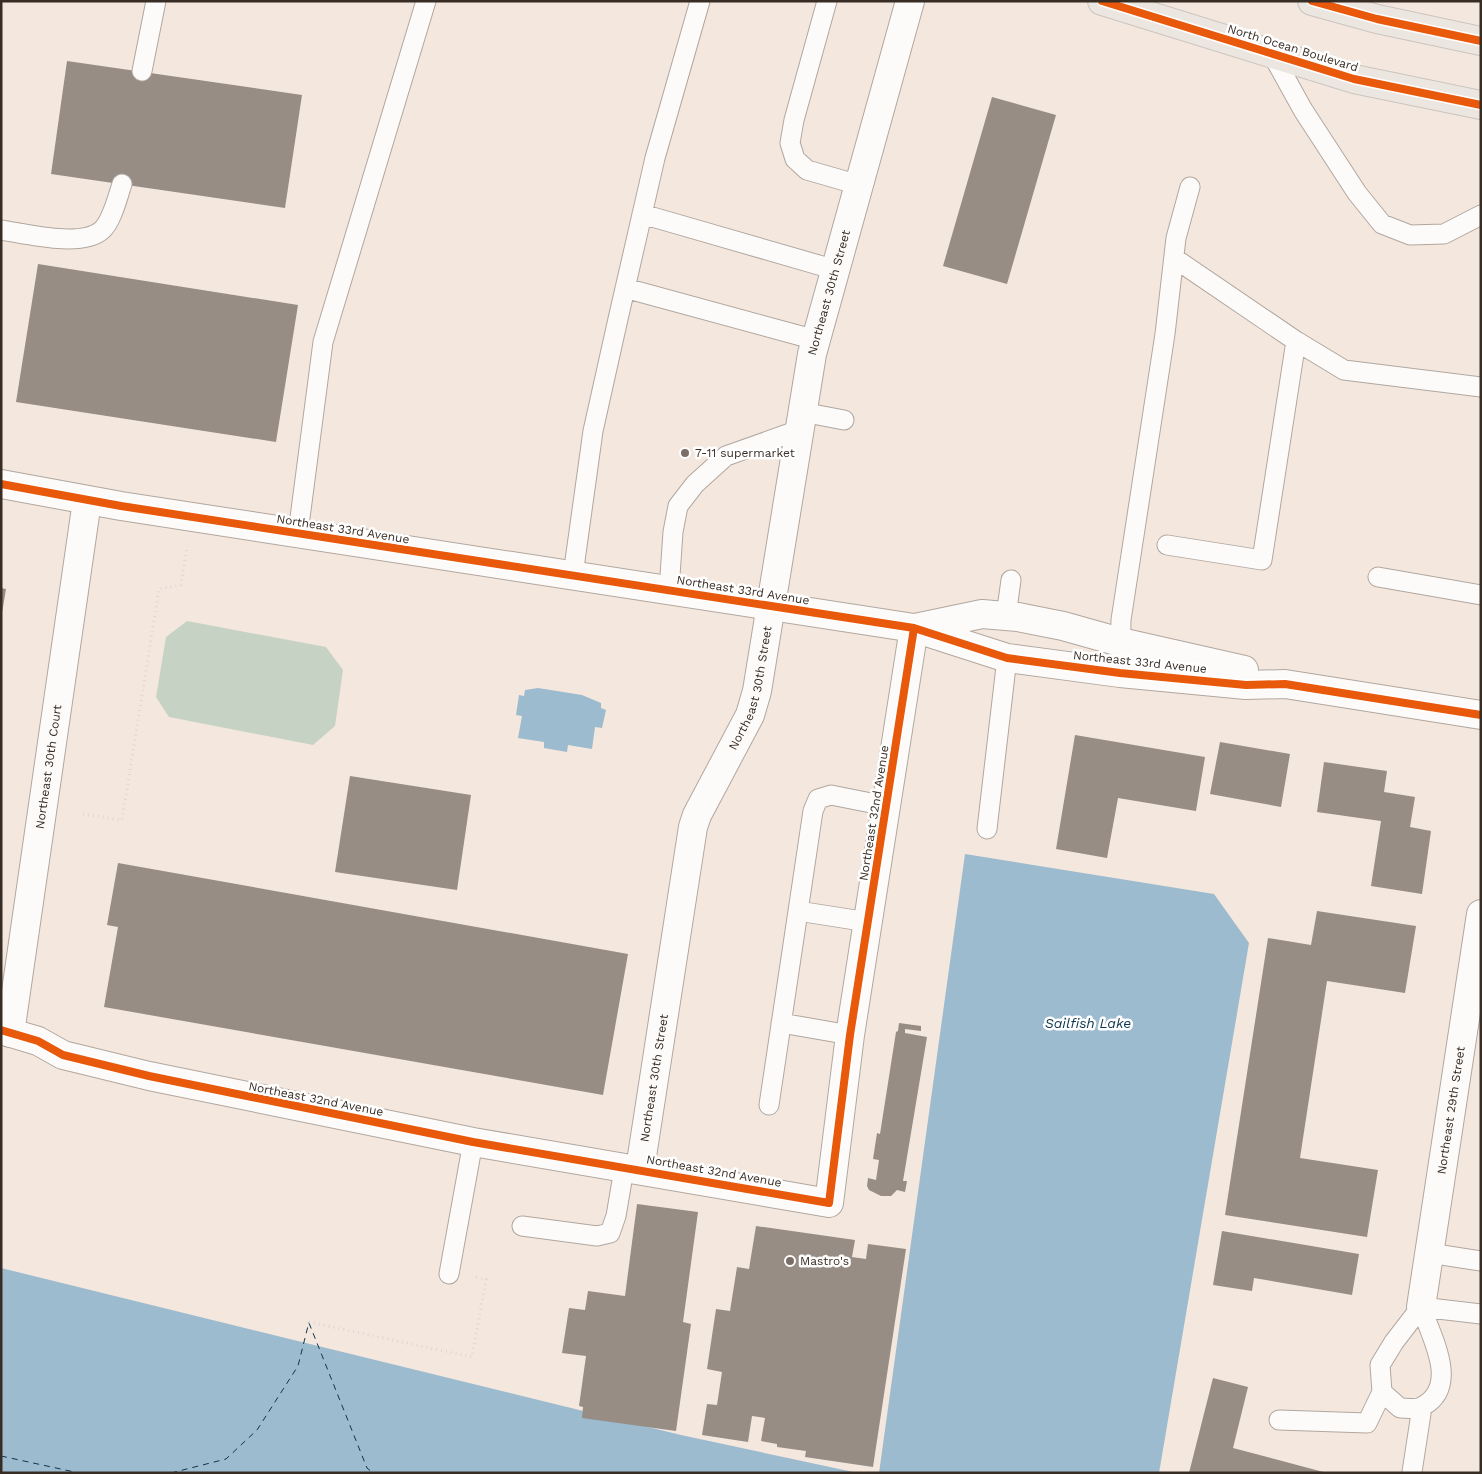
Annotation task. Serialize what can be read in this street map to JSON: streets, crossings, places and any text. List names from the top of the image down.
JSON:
{
  "streets": {
    "main road": ["North Ocean Boulevard"],
    "street": [
      "Northeast 30th Street",
      "Northeast 33rd Avenue",
      "Northeast 30th Court",
      "Northeast 32nd Avenue",
      "Northeast 29th Street"
    ]
  },
  "crossings": [
    ["Northeast 30th Street", "Northeast 33rd Avenue"],
    ["Northeast 30th Street", "Northeast 32nd Avenue"],
    ["Northeast 33rd Avenue", "Northeast 30th Court"],
    ["Northeast 33rd Avenue", "Northeast 32nd Avenue"],
    ["Northeast 30th Court", "Northeast 32nd Avenue"]
  ],
  "water": ["Sailfish Lake"],
  "places": ["7-11 supermarket", "Mastro's"]
}
